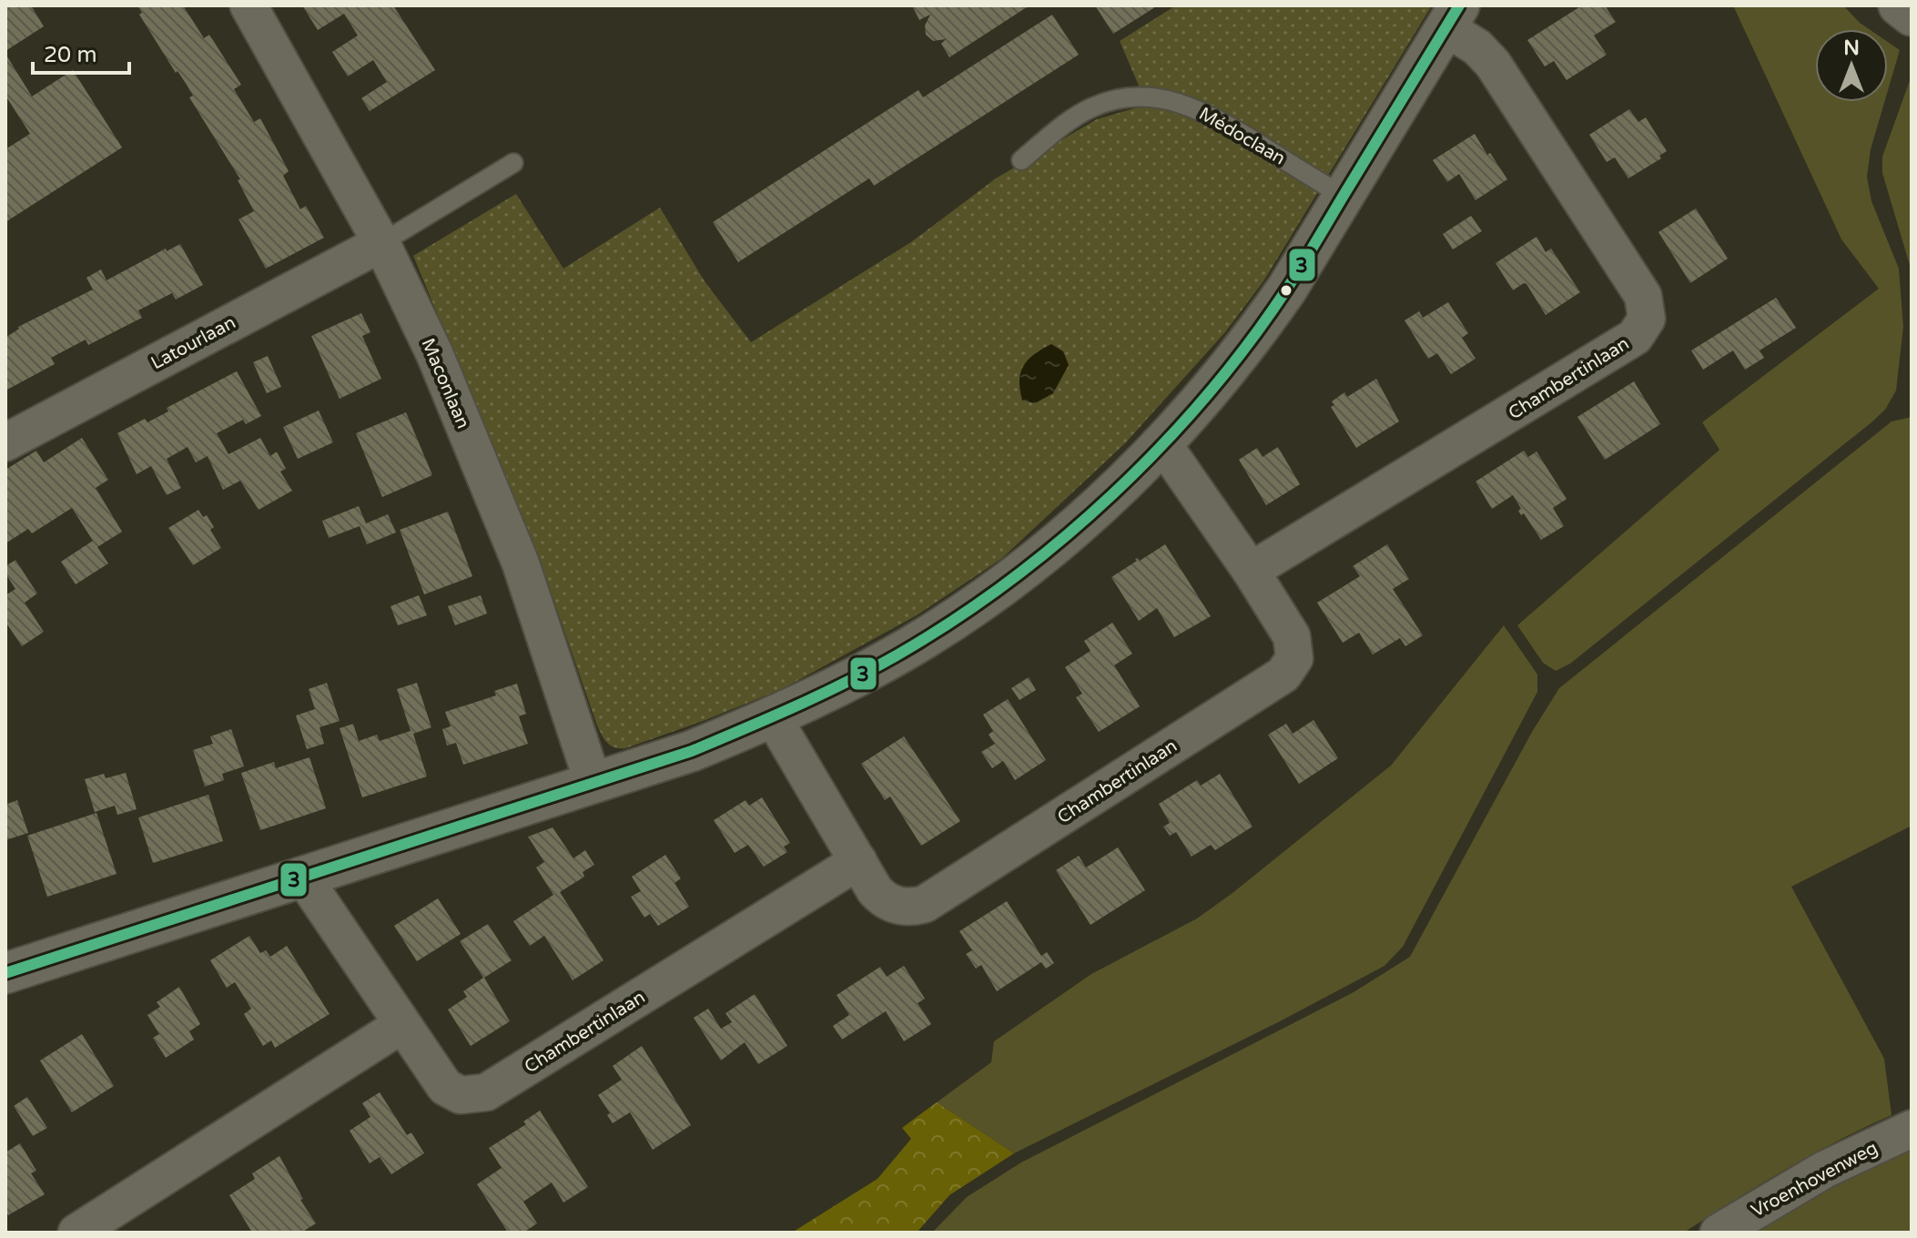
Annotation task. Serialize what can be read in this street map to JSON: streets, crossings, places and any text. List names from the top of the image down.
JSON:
{
  "streets": {
    "street": [
      "Latourlaan",
      "Chambertinlaan",
      "Maconlaan",
      "Vroenhovenweg"
    ],
    "lane": ["Médoclaan"]
  },
  "crossings": [
    ["Latourlaan", "Maconlaan"]
  ],
  "lines": ["transit line 3"],
  "scale_bar": "20 m",
  "north": "top"
}
